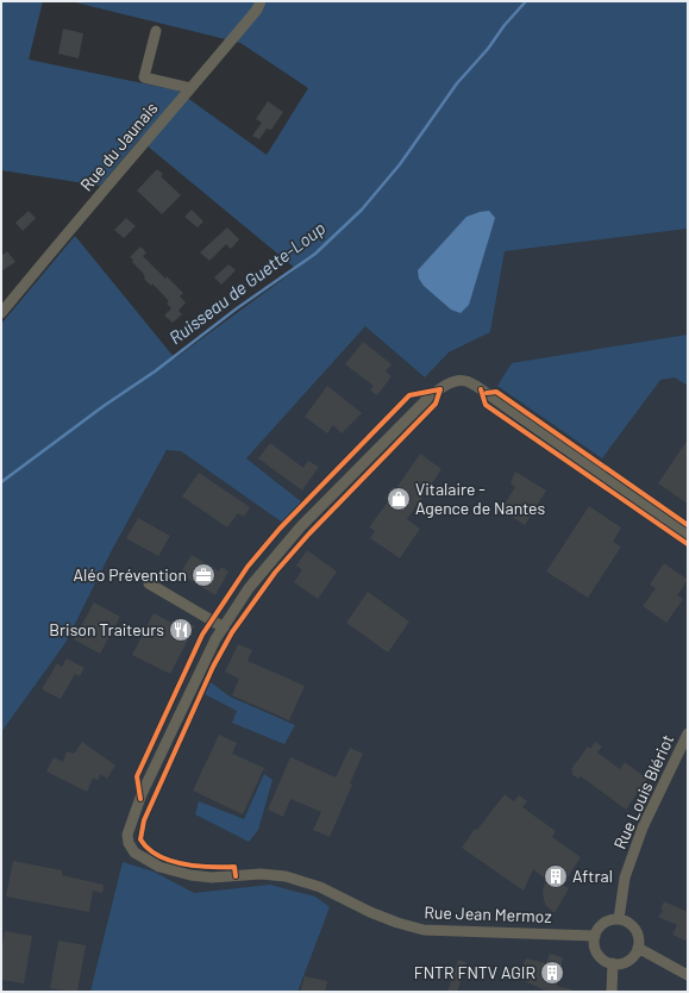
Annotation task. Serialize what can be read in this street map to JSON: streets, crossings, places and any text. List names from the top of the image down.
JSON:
{
  "streets": {
    "street": ["Rue du Jaunais", "Rue Louis Blériot", "Rue Jean Mermoz"]
  },
  "crossings": [
    ["Rue Louis Blériot", "Rue Jean Mermoz"]
  ],
  "water": ["Ruisseau de Guette-Loup"],
  "places": {
    "shop": ["Vitalaire - Agence de Nantes"],
    "office": ["Aléo Prévention"],
    "restaurant": ["Brison Traiteurs"],
    "building": ["Aftral", "FNTR FNTV AGIR"]
  }
}
